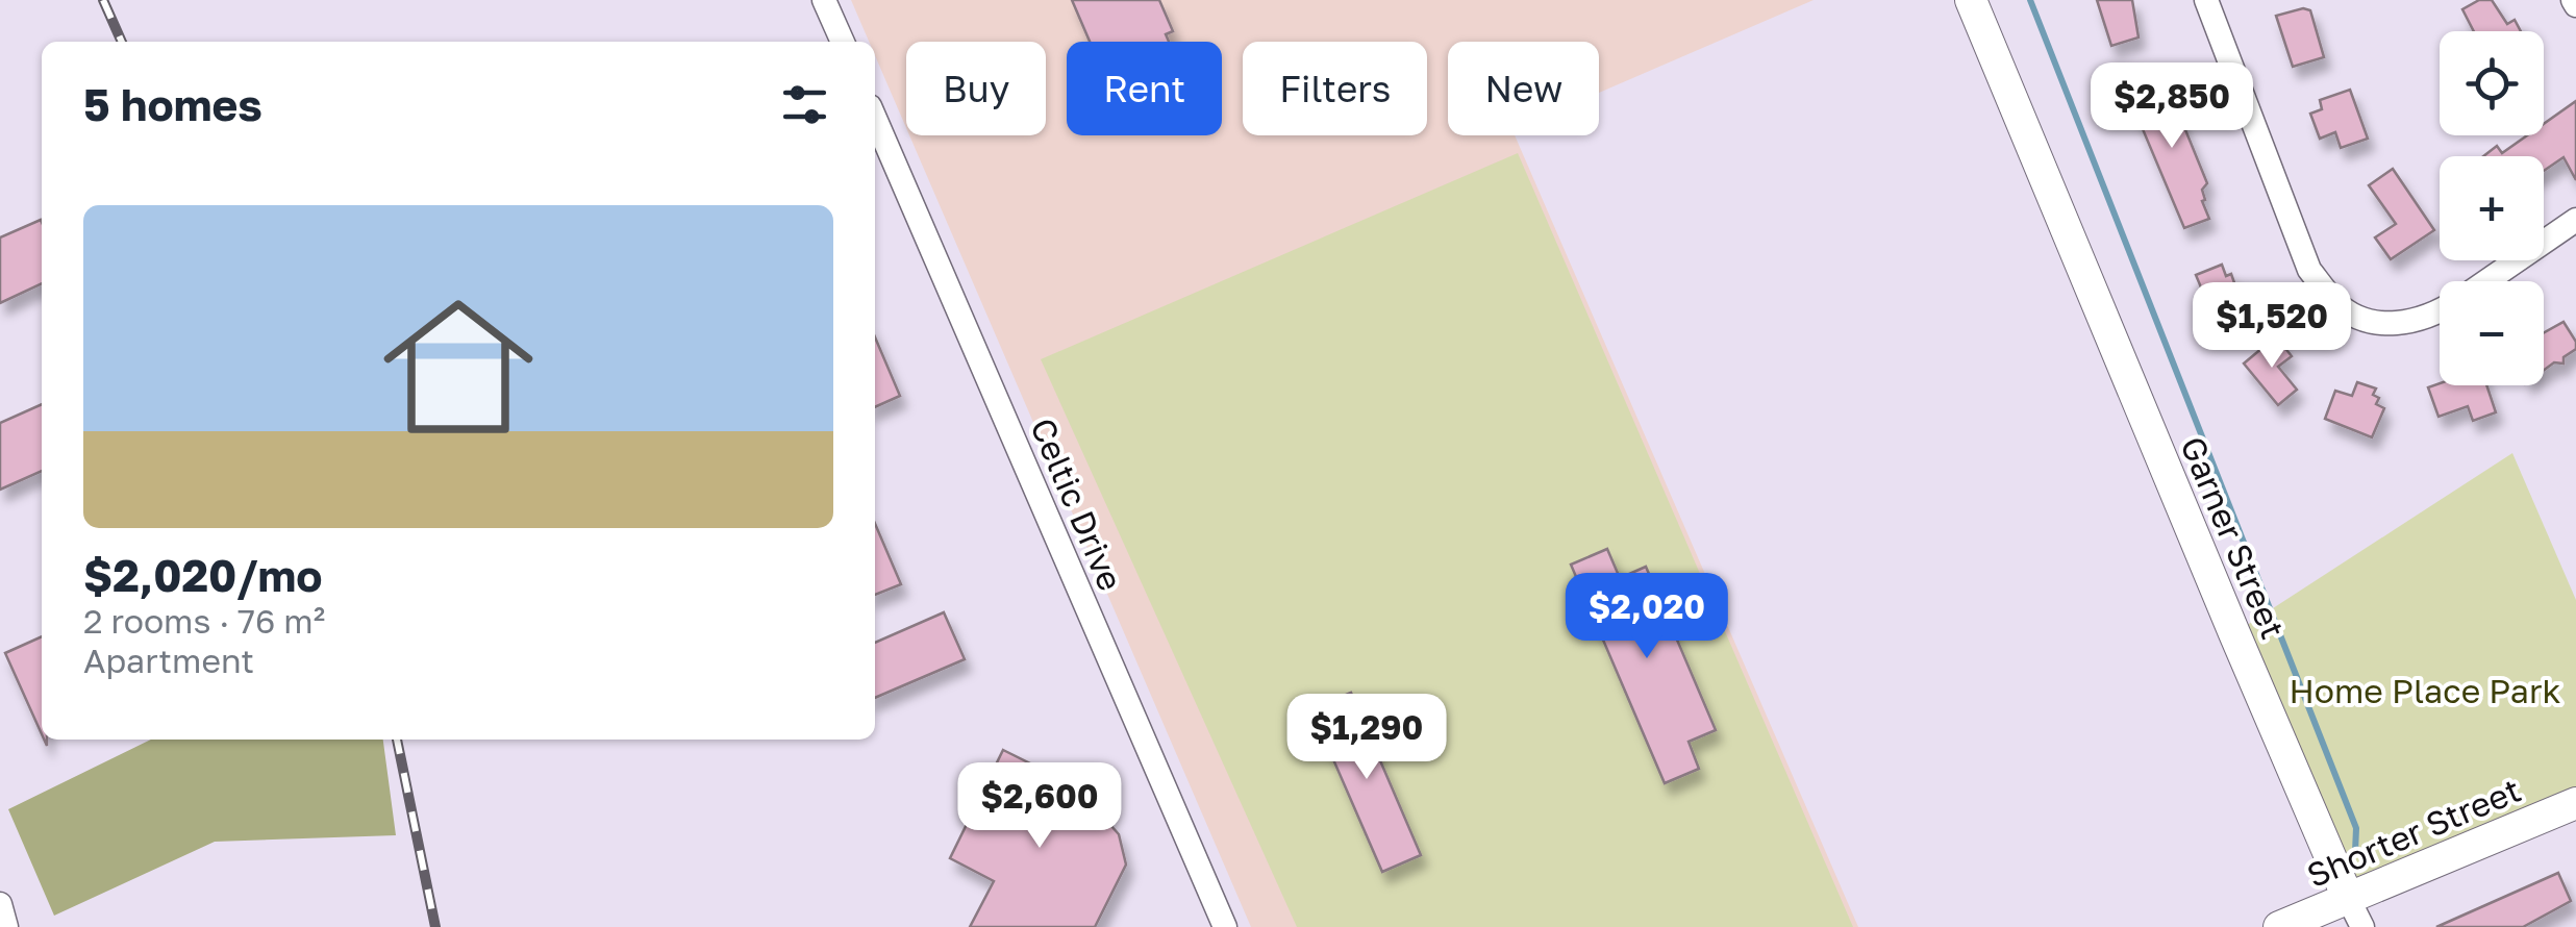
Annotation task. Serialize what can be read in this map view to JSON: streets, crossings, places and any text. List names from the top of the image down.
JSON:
{
  "streets": {
    "street": ["Celtic Drive", "Garner Street", "Shorter Street"]
  },
  "crossings": [
    ["Garner Street", "Shorter Street"]
  ],
  "parks": ["Home Place Park"],
  "page": {
    "map_buttons": ["+", "−"],
    "chip": [
      "Buy",
      "Rent",
      "Filters",
      "New"
    ],
    "heading": "5 homes",
    "price": [
      "$2,850",
      "$1,520",
      "$2,020",
      "$1,290",
      "$2,600"
    ],
    "list": [
      {
        "name": "$2,020/mo",
        "note": "2 rooms · 76 m² · Apartment"
      }
    ]
  }
}
